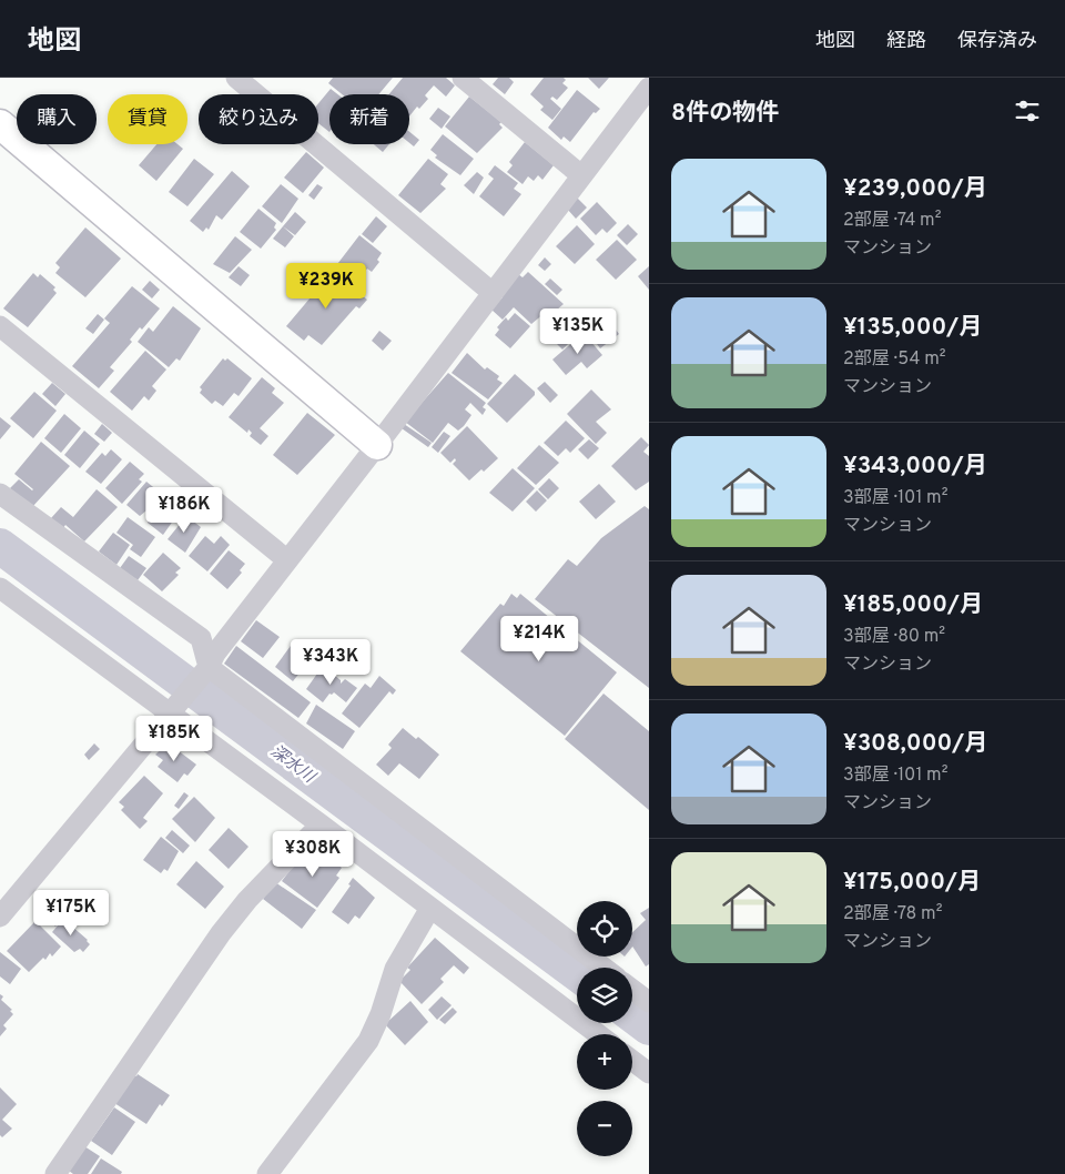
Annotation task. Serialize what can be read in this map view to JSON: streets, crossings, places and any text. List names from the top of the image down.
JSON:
{
  "water": ["深水川"],
  "page": {
    "header": "地図",
    "nav": ["地図", "経路", "保存済み"],
    "heading": "8件の物件",
    "chip": [
      "購入",
      "賃貸",
      "絞り込み",
      "新着"
    ],
    "list": [
      {
        "name": "¥239,000/月",
        "note": "2部屋 · 74 m² · マンション"
      },
      {
        "name": "¥135,000/月",
        "note": "2部屋 · 54 m² · マンション"
      },
      {
        "name": "¥343,000/月",
        "note": "3部屋 · 101 m² · マンション"
      },
      {
        "name": "¥185,000/月",
        "note": "3部屋 · 80 m² · マンション"
      },
      {
        "name": "¥308,000/月",
        "note": "3部屋 · 101 m² · マンション"
      },
      {
        "name": "¥175,000/月",
        "note": "2部屋 · 78 m² · マンション"
      }
    ],
    "price": [
      "¥239K",
      "¥135K",
      "¥186K",
      "¥214K",
      "¥343K",
      "¥185K",
      "¥308K",
      "¥175K"
    ],
    "map_buttons": ["+", "−"]
  }
}
